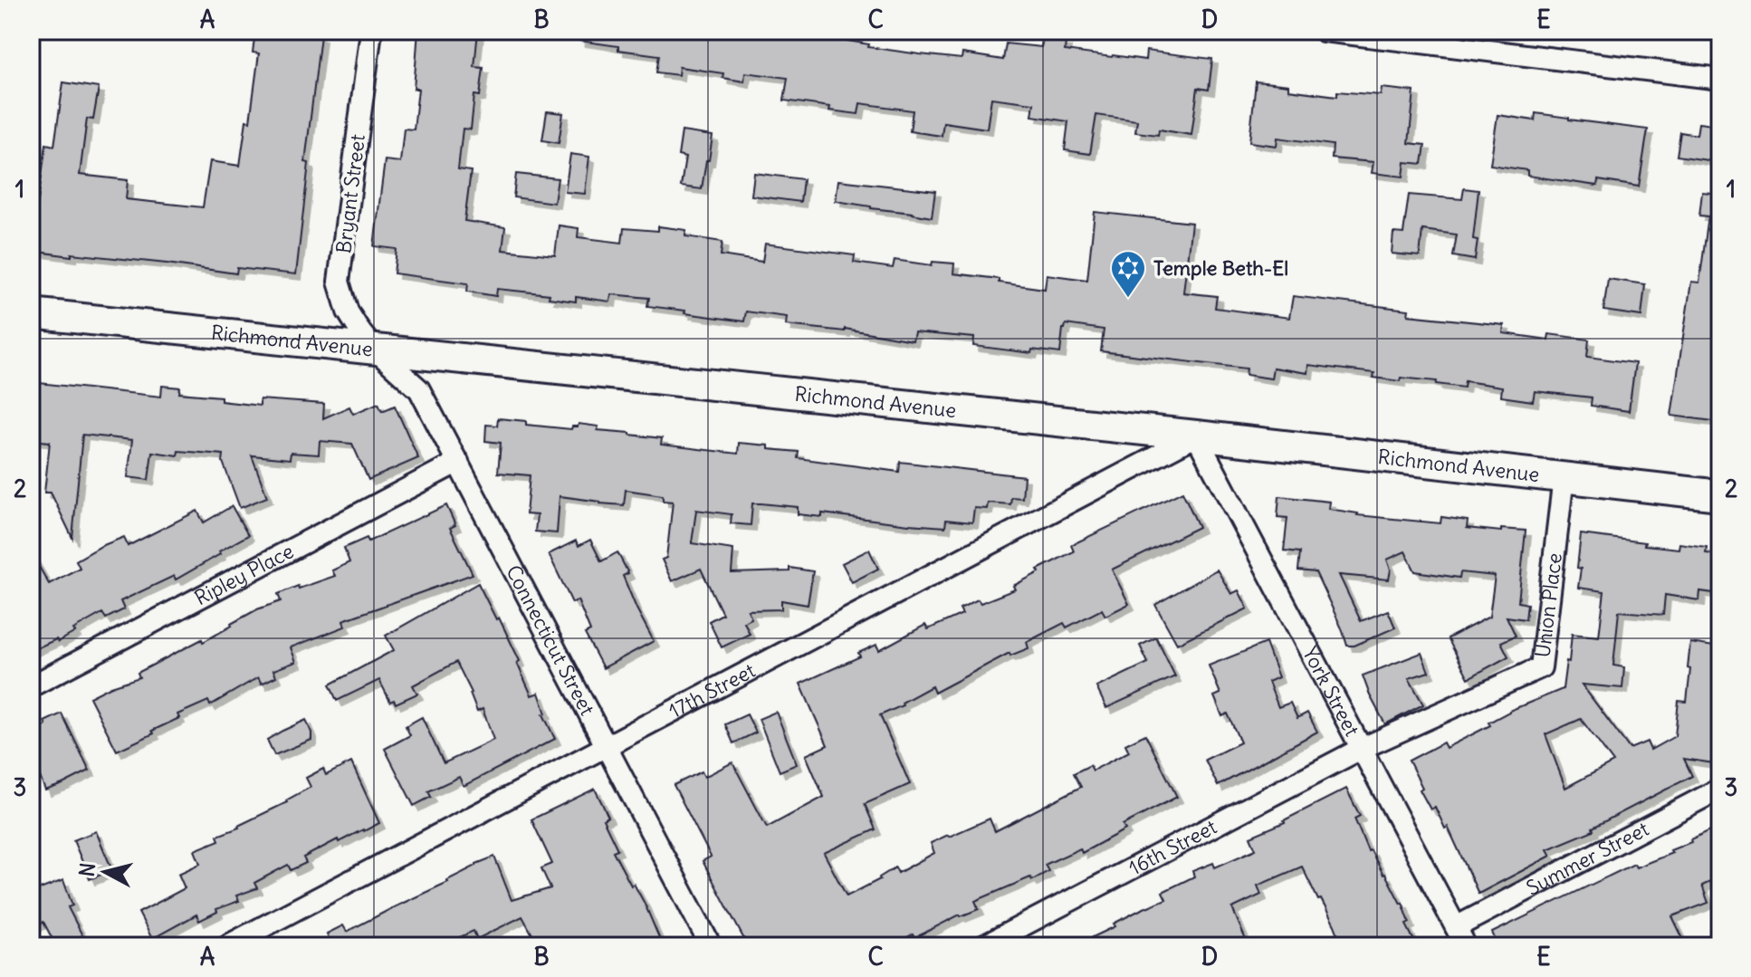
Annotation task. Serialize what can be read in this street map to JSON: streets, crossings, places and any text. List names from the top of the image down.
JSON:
{
  "streets": {
    "street": [
      "Bryant Street",
      "Richmond Avenue",
      "Ripley Place",
      "Union Place",
      "Connecticut Street",
      "York Street",
      "17th Street",
      "16th Street",
      "Summer Street"
    ]
  },
  "crossings": [
    ["Bryant Street", "Richmond Avenue"],
    ["Bryant Street", "Connecticut Street"],
    ["Richmond Avenue", "Union Place"],
    ["Richmond Avenue", "Connecticut Street"],
    ["Richmond Avenue", "York Street"],
    ["Richmond Avenue", "17th Street"],
    ["Ripley Place", "Connecticut Street"],
    ["Union Place", "York Street"],
    ["Union Place", "16th Street"],
    ["Connecticut Street", "17th Street"],
    ["York Street", "17th Street"],
    ["York Street", "16th Street"],
    ["York Street", "Summer Street"]
  ],
  "places": {
    "synagogue": ["Temple Beth-El"]
  },
  "north": "left",
  "grid": {
    "columns": [
      "A",
      "B",
      "C",
      "D",
      "E"
    ],
    "rows": ["1", "2", "3"]
  }
}
